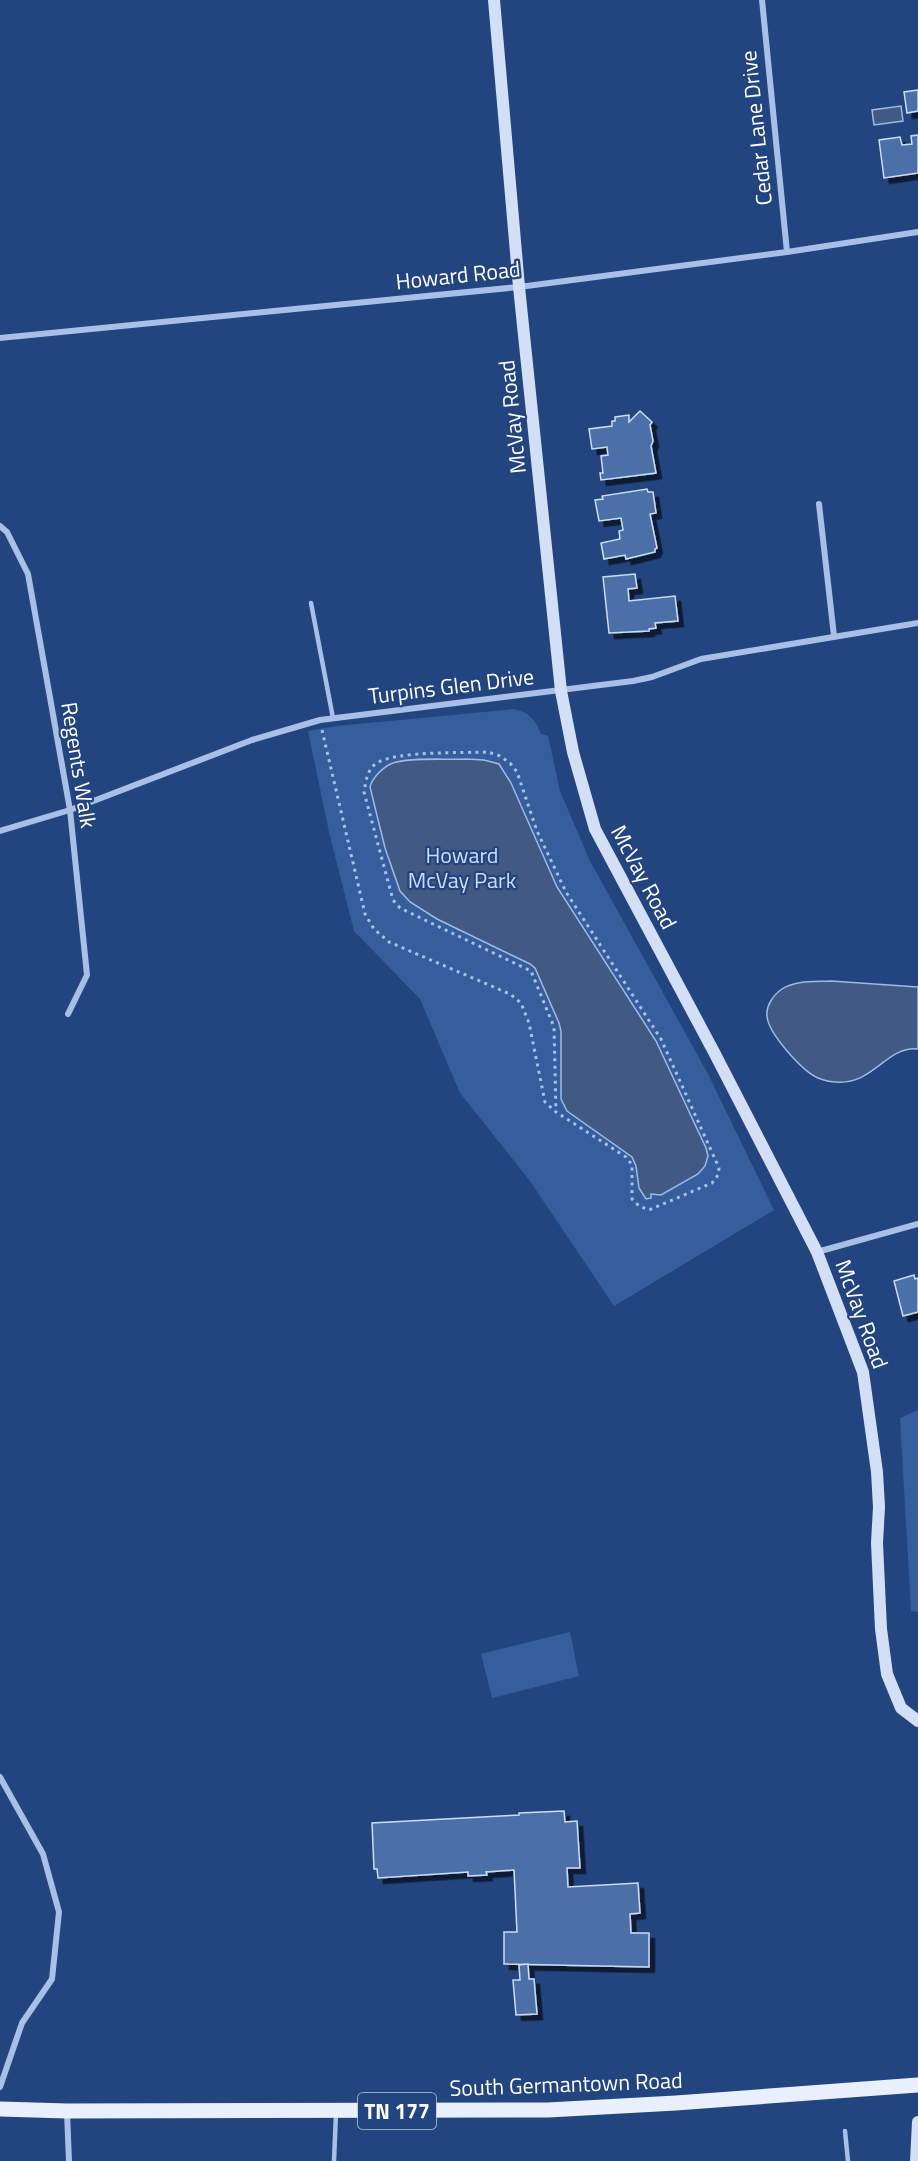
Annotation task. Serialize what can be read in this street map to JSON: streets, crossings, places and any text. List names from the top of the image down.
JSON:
{
  "streets": {
    "main road": ["South Germantown Road", "TN 177"],
    "street": [
      "Cedar Lane Drive",
      "Howard Road",
      "McVay Road",
      "Turpins Glen Drive",
      "Regents Walk"
    ]
  },
  "crossings": [
    ["Cedar Lane Drive", "Howard Road"],
    ["Howard Road", "McVay Road"],
    ["McVay Road", "Turpins Glen Drive"],
    ["Turpins Glen Drive", "Regents Walk"]
  ],
  "parks": ["Howard McVay Park"]
}
